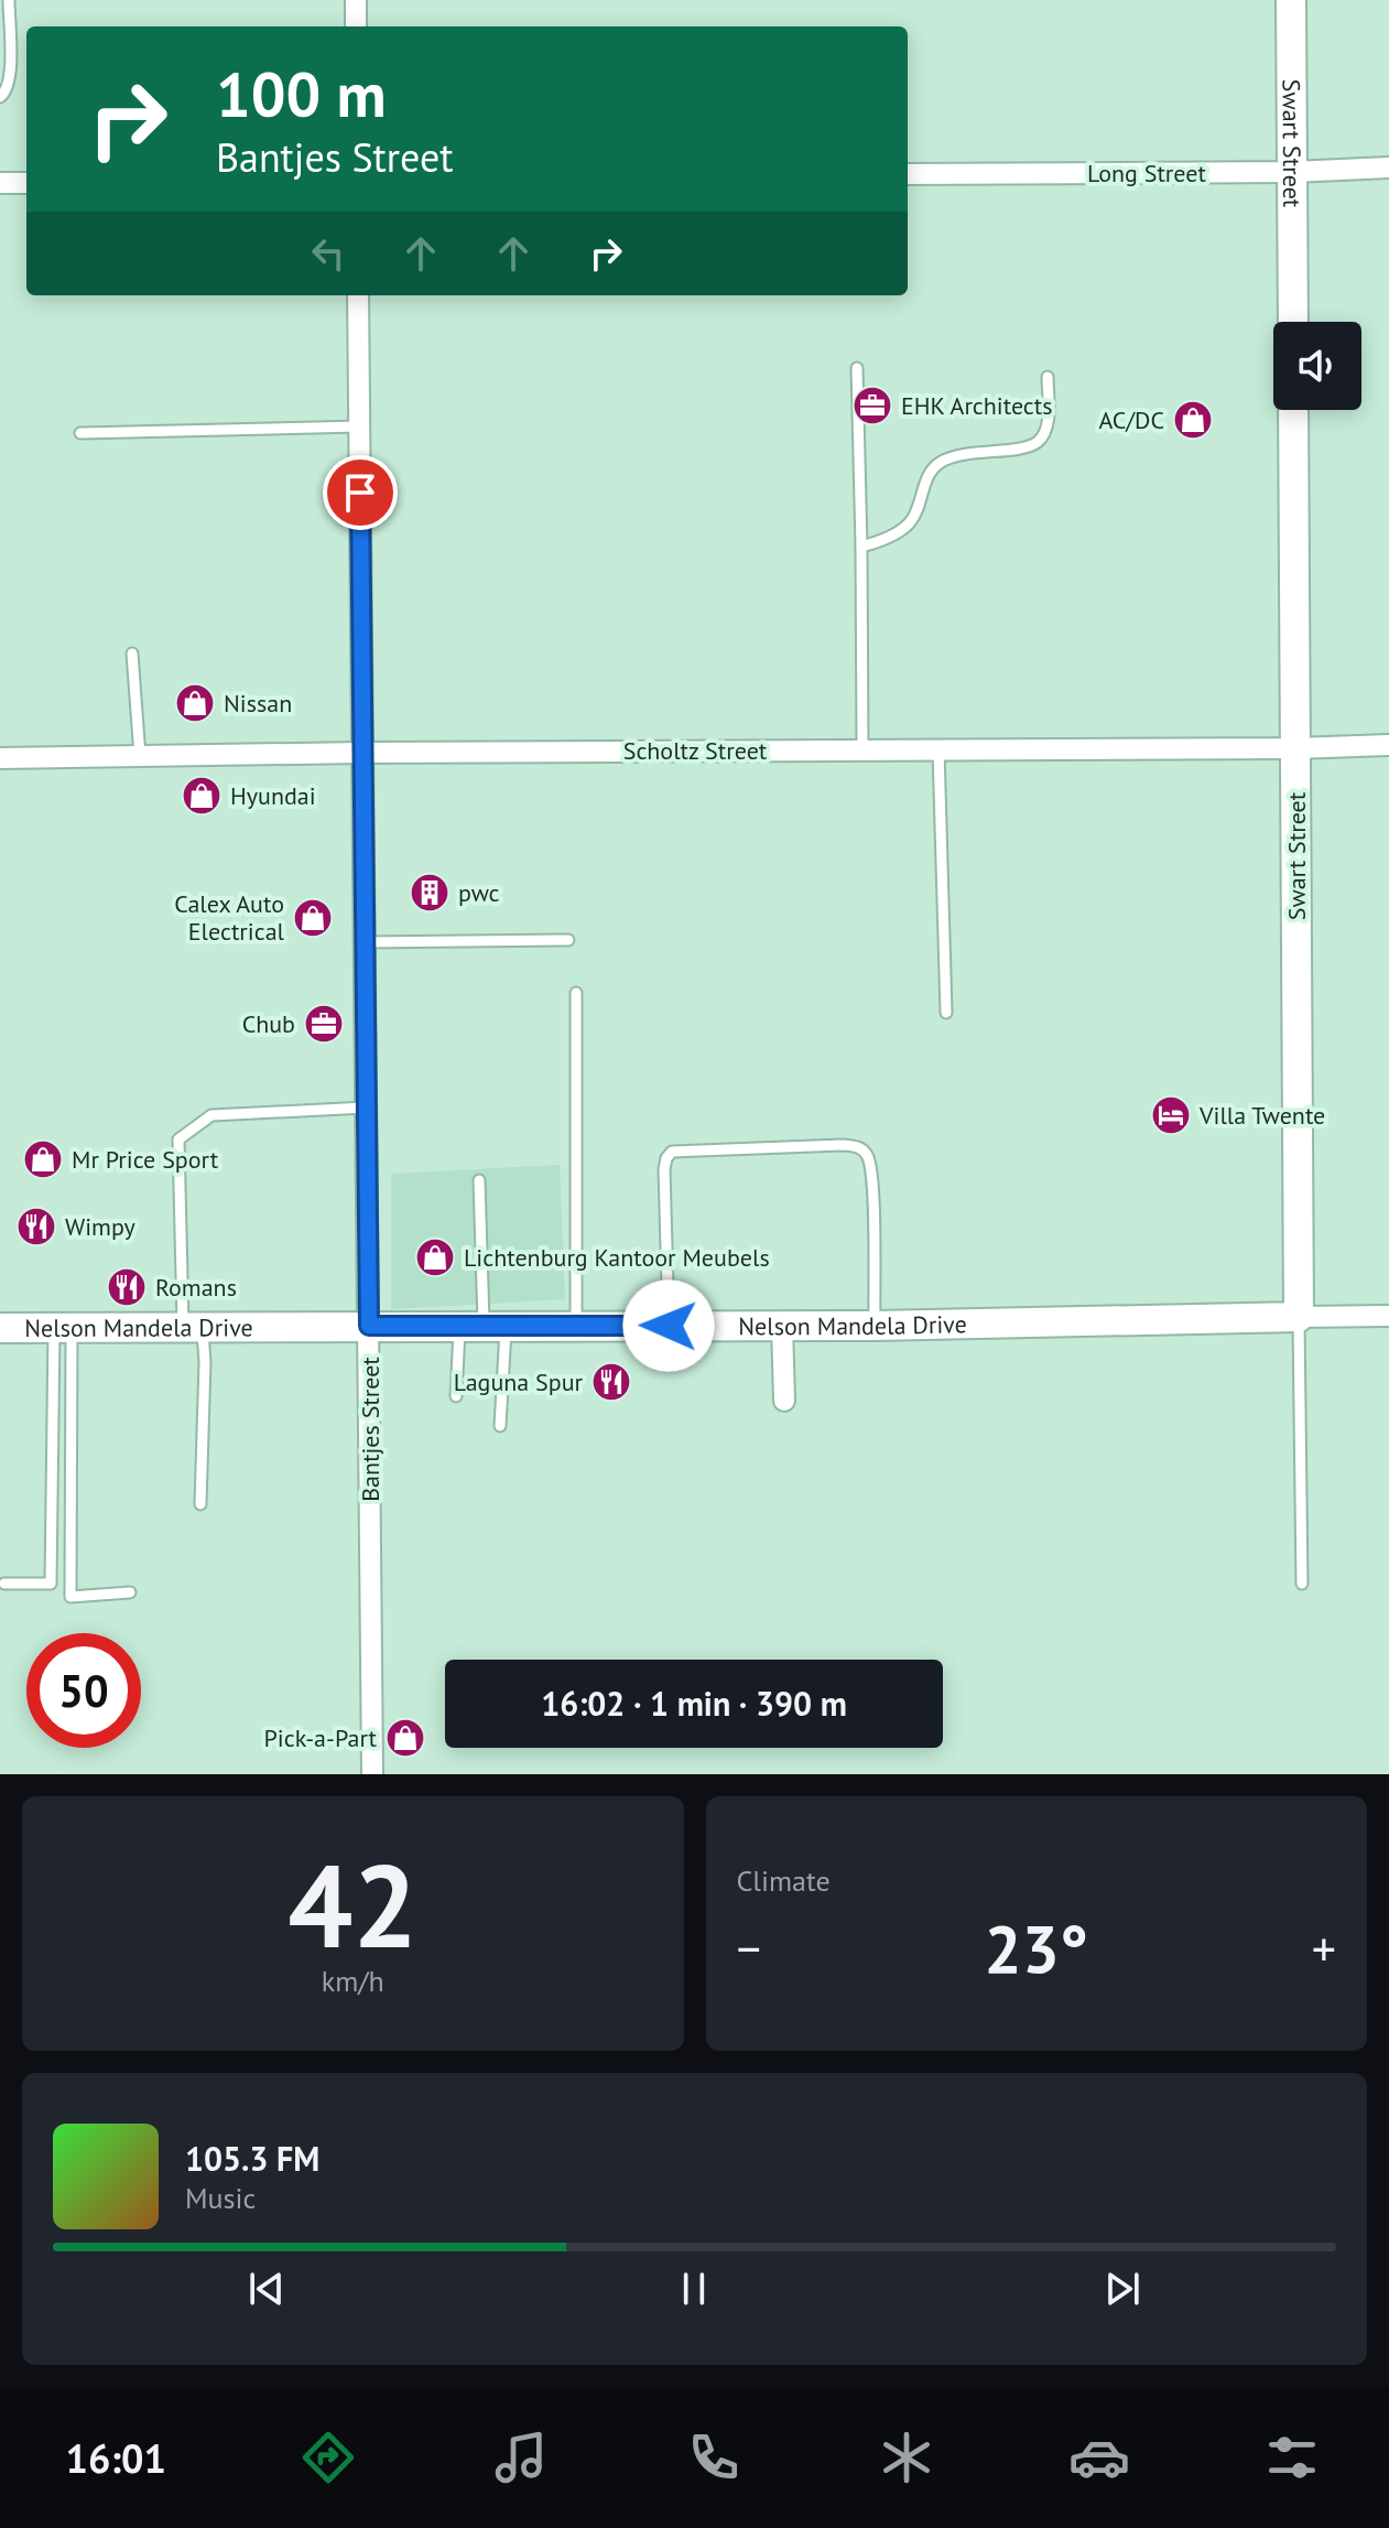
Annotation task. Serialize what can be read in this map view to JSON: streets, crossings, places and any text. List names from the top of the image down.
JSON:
{
  "streets": {
    "main road": ["Swart Street", "Nelson Mandela Drive"],
    "street": ["Long Street", "Scholtz Street", "Bantjes Street"]
  },
  "crossings": [
    ["Swart Street", "Long Street"],
    ["Swart Street", "Scholtz Street"],
    ["Swart Street", "Nelson Mandela Drive"],
    ["Scholtz Street", "Bantjes Street"],
    ["Nelson Mandela Drive", "Bantjes Street"]
  ],
  "places": {
    "office": ["EHK Architects", "Chub"],
    "shop": [
      "AC/DC",
      "Nissan",
      "Hyundai",
      "Calex Auto Electrical",
      "Mr Price Sport",
      "Lichtenburg Kantoor Meubels",
      "Pick-a-Part"
    ],
    "building": ["pwc"],
    "hotel": ["Villa Twente"],
    "restaurant": ["Wimpy", "Romans", "Laguna Spur"]
  },
  "page": {
    "turn": ["100 m", "Bantjes Street"],
    "limit": "50",
    "trip": "16:02 · 1 min · 390 m",
    "tile": [
      ["42", "km/h"],
      "Climate"
    ],
    "heat": ["−", "23°", "+"],
    "song": ["105.3 FM", "Music"],
    "tabs": "16:01"
  }
}
